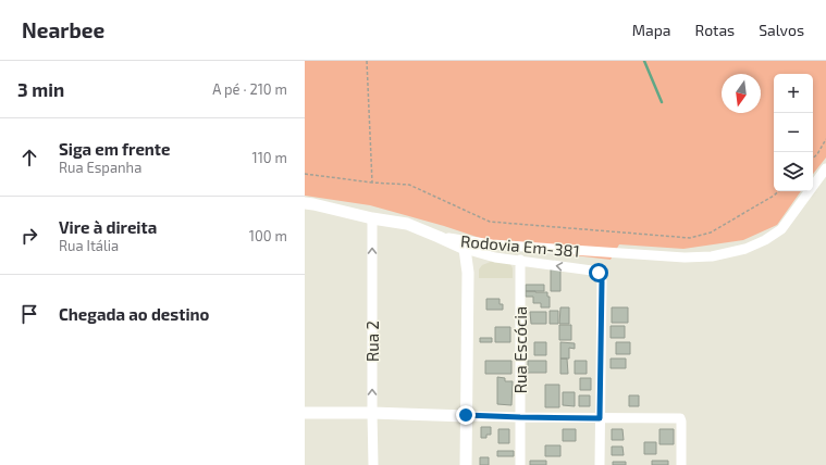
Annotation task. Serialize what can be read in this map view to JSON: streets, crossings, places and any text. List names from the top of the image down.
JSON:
{
  "streets": {
    "street": ["Rodovia Em-381", "Rua 2", "Rua Escócia"]
  },
  "crossings": [
    ["Rodovia Em-381", "Rua 2"]
  ],
  "one_way": ["Rua 2"],
  "north": "bottom",
  "page": {
    "header": "Nearbee",
    "nav": ["Mapa", "Rotas", "Salvos"],
    "heading": ["3 min", "A pé · 210 m"],
    "map_buttons": ["+", "−"],
    "list": [
      ["Siga em frente", "Rua Espanha", "110 m"],
      ["Vire à direita", "Rua Itália", "100 m"],
      "Chegada ao destino"
    ]
  }
}
